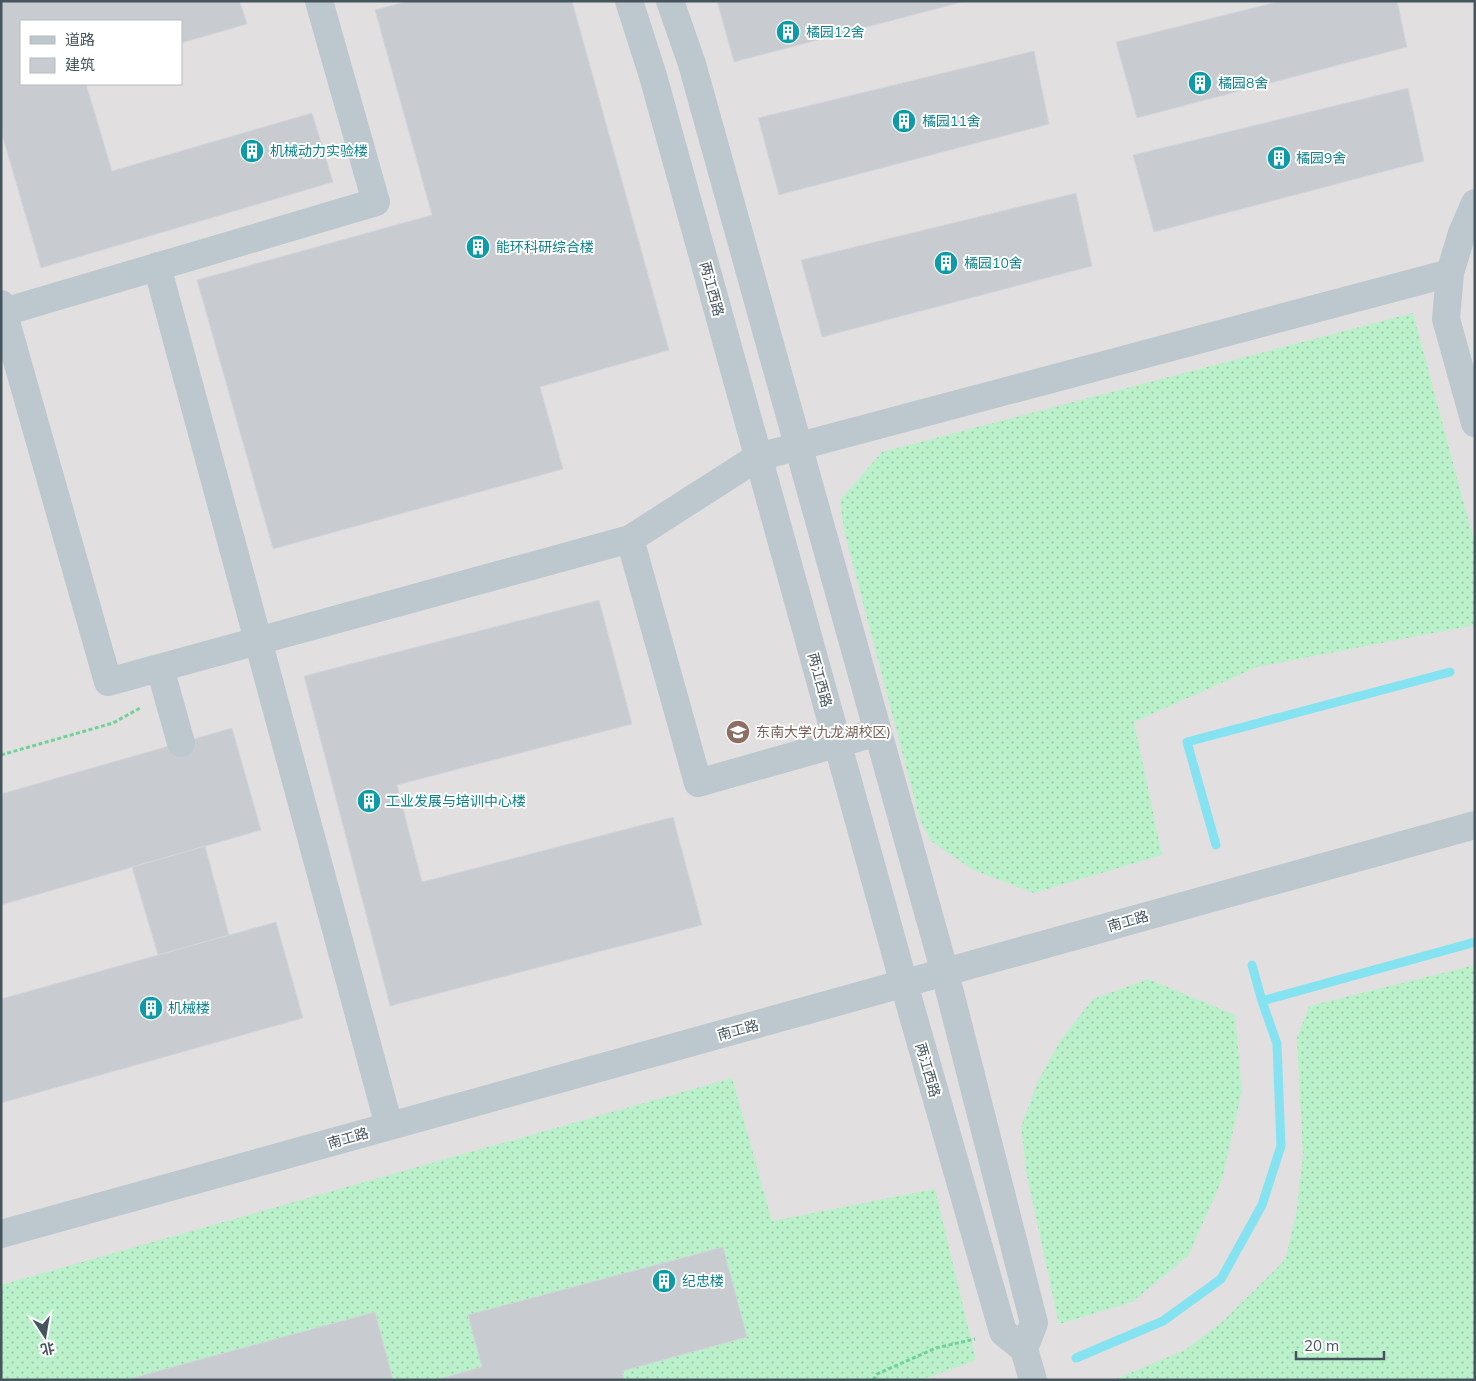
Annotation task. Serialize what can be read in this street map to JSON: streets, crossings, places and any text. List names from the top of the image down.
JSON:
{
  "streets": {
    "street": ["两江西路", "南工路"]
  },
  "crossings": [
    ["两江西路", "南工路"]
  ],
  "places": {
    "building": [
      "橘园12舍",
      "橘园8舍",
      "橘园11舍",
      "机械动力实验楼",
      "橘园9舍",
      "能环科研综合楼",
      "橘园10舍",
      "工业发展与培训中心楼",
      "机械楼",
      "纪忠楼"
    ],
    "school or university": ["东南大学(九龙湖校区)"]
  },
  "legend": ["道路", "建筑"],
  "scale_bar": "20 m",
  "north": "bottom"
}
